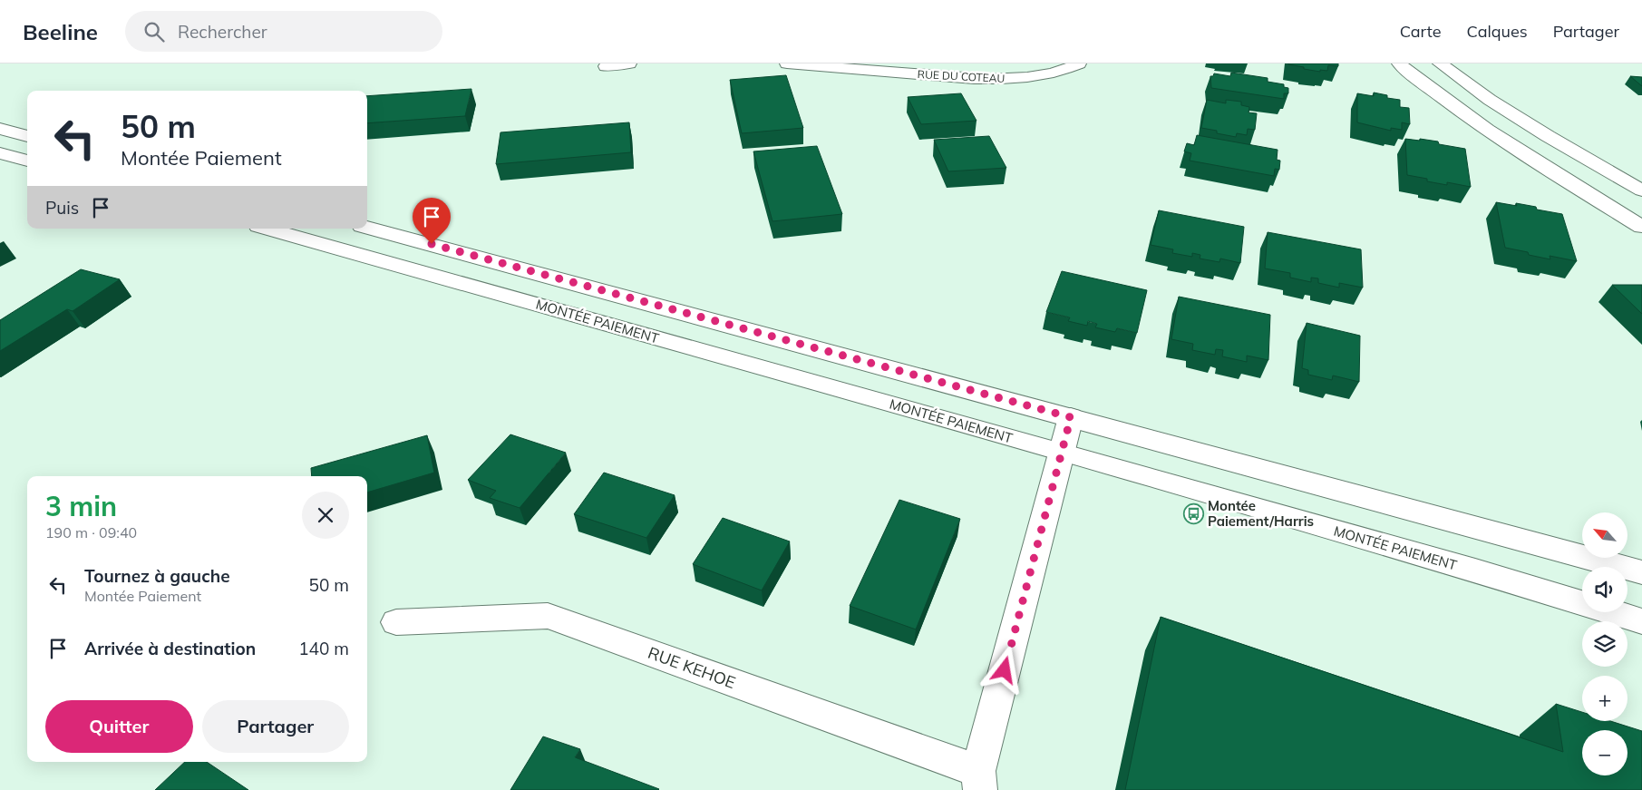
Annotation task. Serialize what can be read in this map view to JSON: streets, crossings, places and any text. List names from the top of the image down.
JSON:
{
  "streets": {
    "main road": ["RUE DU COTEAU", "MONTÉE PAIEMENT", "RUE KEHOE"]
  },
  "places": {
    "bus stop": ["Montée Paiement/Harris"]
  },
  "north": "top left",
  "page": {
    "header": "Beeline",
    "search": "Rechercher",
    "nav": ["Carte", "Calques", "Partager"],
    "turn": ["50 m", "Montée Paiement"],
    "then": "Puis",
    "heading": ["3 min", "190 m · 09:40"],
    "map_buttons": ["+", "−"],
    "list": [
      {
        "name": "Tournez à gauche",
        "note": "Montée Paiement",
        "value": "50 m"
      },
      {
        "name": "Arrivée à destination",
        "value": "140 m"
      }
    ],
    "buttons": ["Quitter", "Partager"]
  }
}
